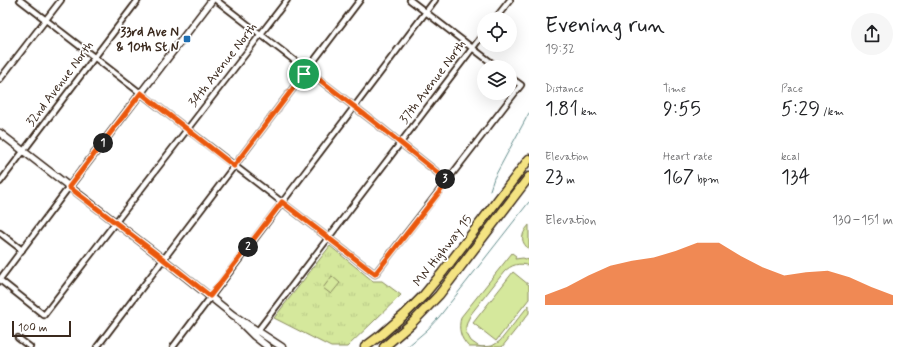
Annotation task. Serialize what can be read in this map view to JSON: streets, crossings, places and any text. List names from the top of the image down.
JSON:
{
  "streets": {
    "highway": ["MN Highway 15"],
    "street": ["34th Avenue North", "37th Avenue North", "32nd Avenue North"]
  },
  "places": {
    "transit": ["33rd Ave N & 10th St N"]
  },
  "scale_bar": "100 m",
  "page": {
    "heading": ["Evening run", "19:32"],
    "stats": [
      ["Distance", "1.81 km"],
      ["Time", "9:55"],
      ["Pace", "5:29 /km"],
      ["Elevation", "23 m"],
      ["Heart rate", "167 bpm"],
      ["kcal", "134"]
    ],
    "pins": ["1", "3", "2"],
    "chart": ["Elevation", "130–151 m"],
    "scale": "100 m"
  }
}
